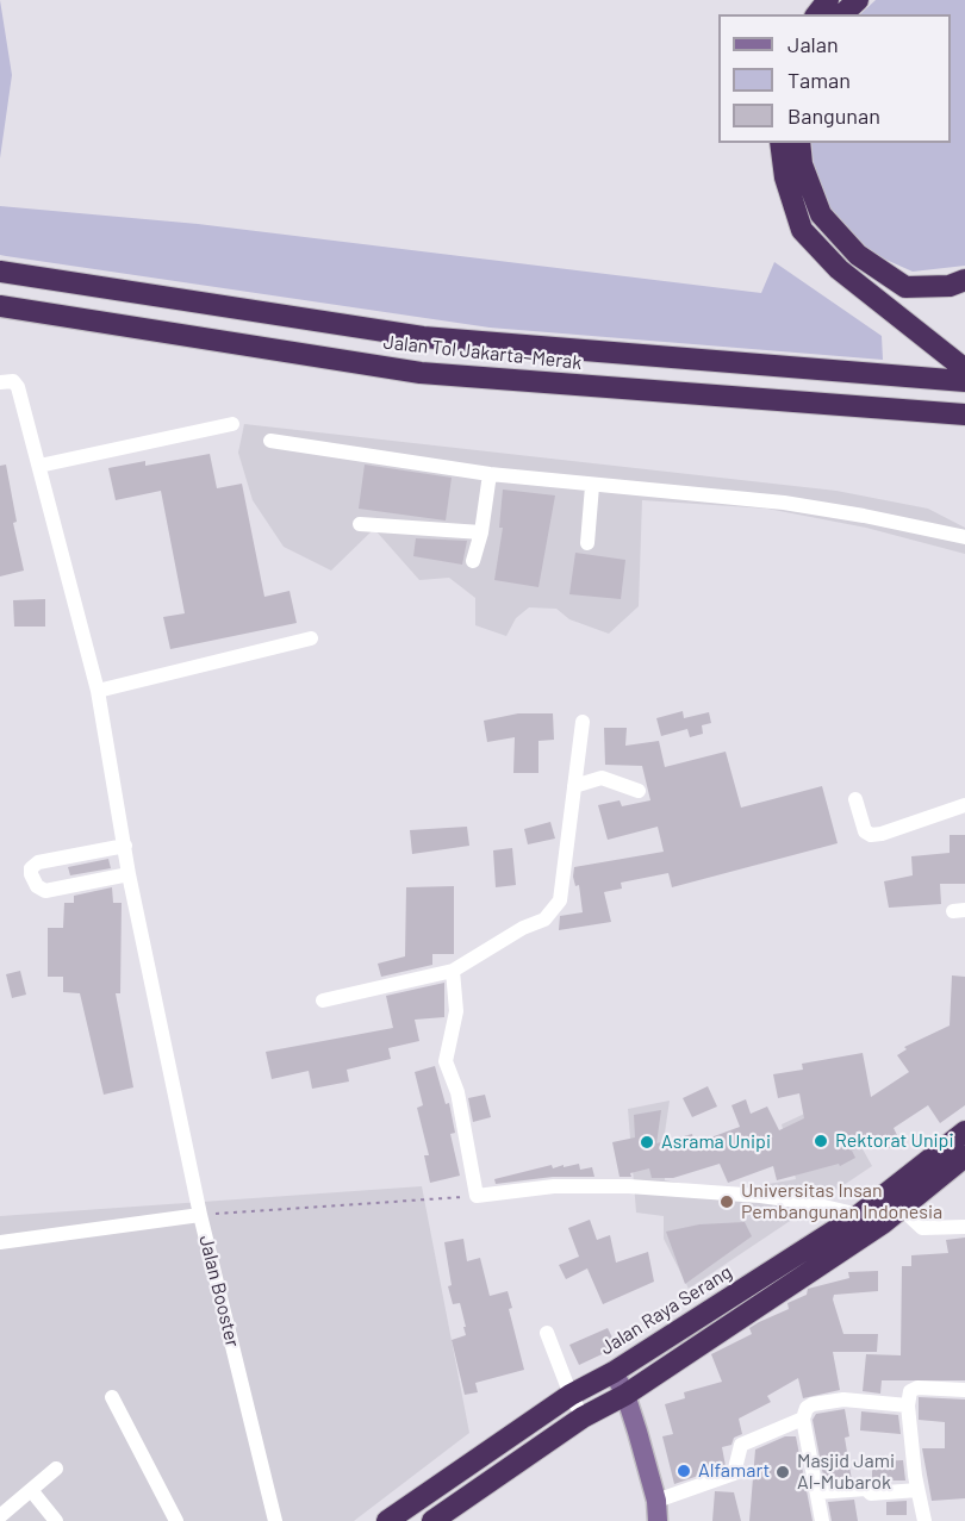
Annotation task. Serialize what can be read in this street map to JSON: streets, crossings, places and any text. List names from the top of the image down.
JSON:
{
  "streets": {
    "highway": ["Jalan Tol Jakarta–Merak", "Jalan Raya Serang"],
    "street": ["Jalan Booster"]
  },
  "places": [
    "Rektorat Unipi",
    "Asrama Unipi",
    "Universitas Insan Pembangunan Indonesia",
    "Alfamart",
    "Masjid Jami Al-Mubarok"
  ],
  "legend": ["Jalan", "Taman", "Bangunan"]
}
